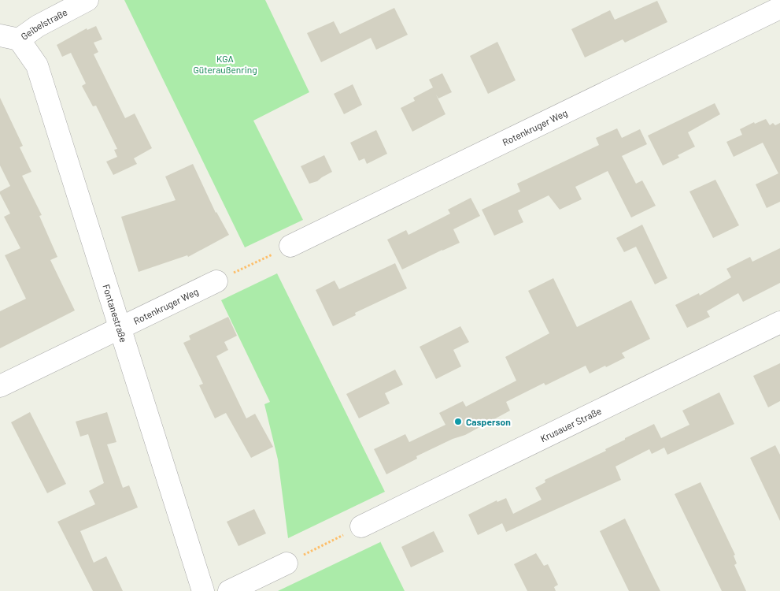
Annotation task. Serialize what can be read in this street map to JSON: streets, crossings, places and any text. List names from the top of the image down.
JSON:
{
  "streets": {
    "street": [
      "Geibelstraße",
      "Rotenkruger Weg",
      "Fontanestraße",
      "Krusauer Straße"
    ]
  },
  "crossings": [
    ["Geibelstraße", "Fontanestraße"],
    ["Rotenkruger Weg", "Fontanestraße"]
  ],
  "parks": ["KGA Güteraußenring"],
  "places": ["Casperson"]
}
